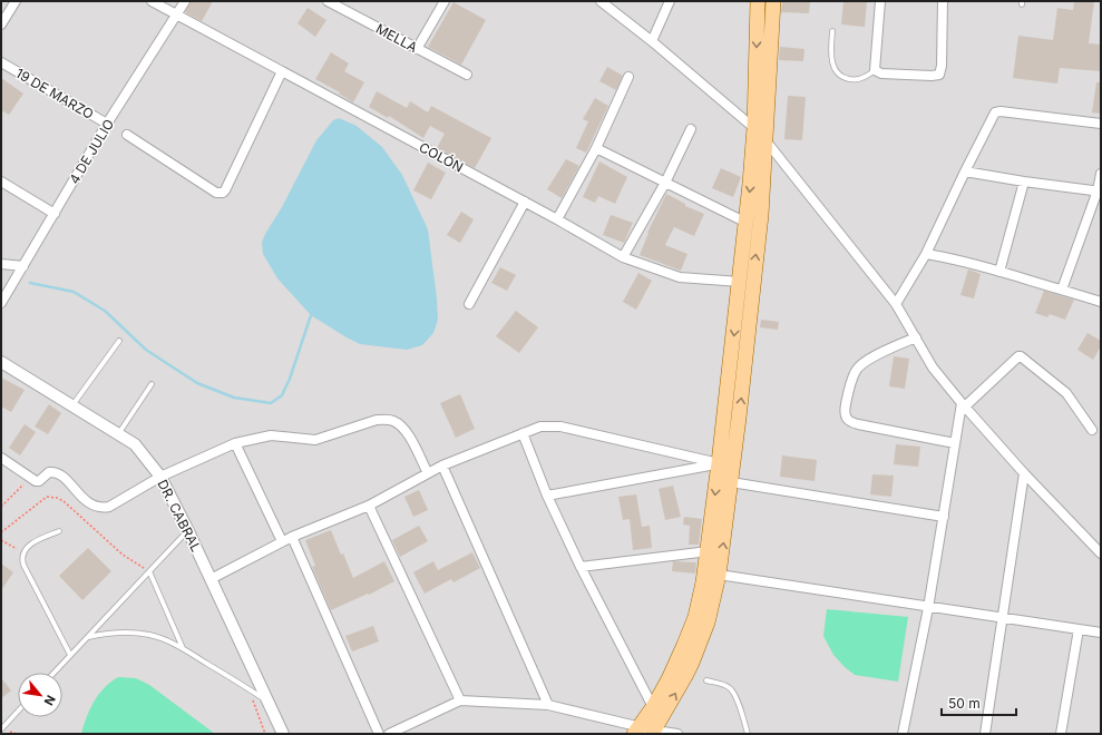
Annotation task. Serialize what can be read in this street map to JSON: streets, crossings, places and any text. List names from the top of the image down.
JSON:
{
  "streets": {
    "street": [
      "MELLA",
      "19 DE MARZO",
      "4 DE JULIO",
      "COLÓN",
      "DR. CABRAL"
    ]
  },
  "crossings": [
    ["19 DE MARZO", "4 DE JULIO"],
    ["4 DE JULIO", "COLÓN"]
  ],
  "scale_bar": "50 m",
  "north": "bottom right"
}
